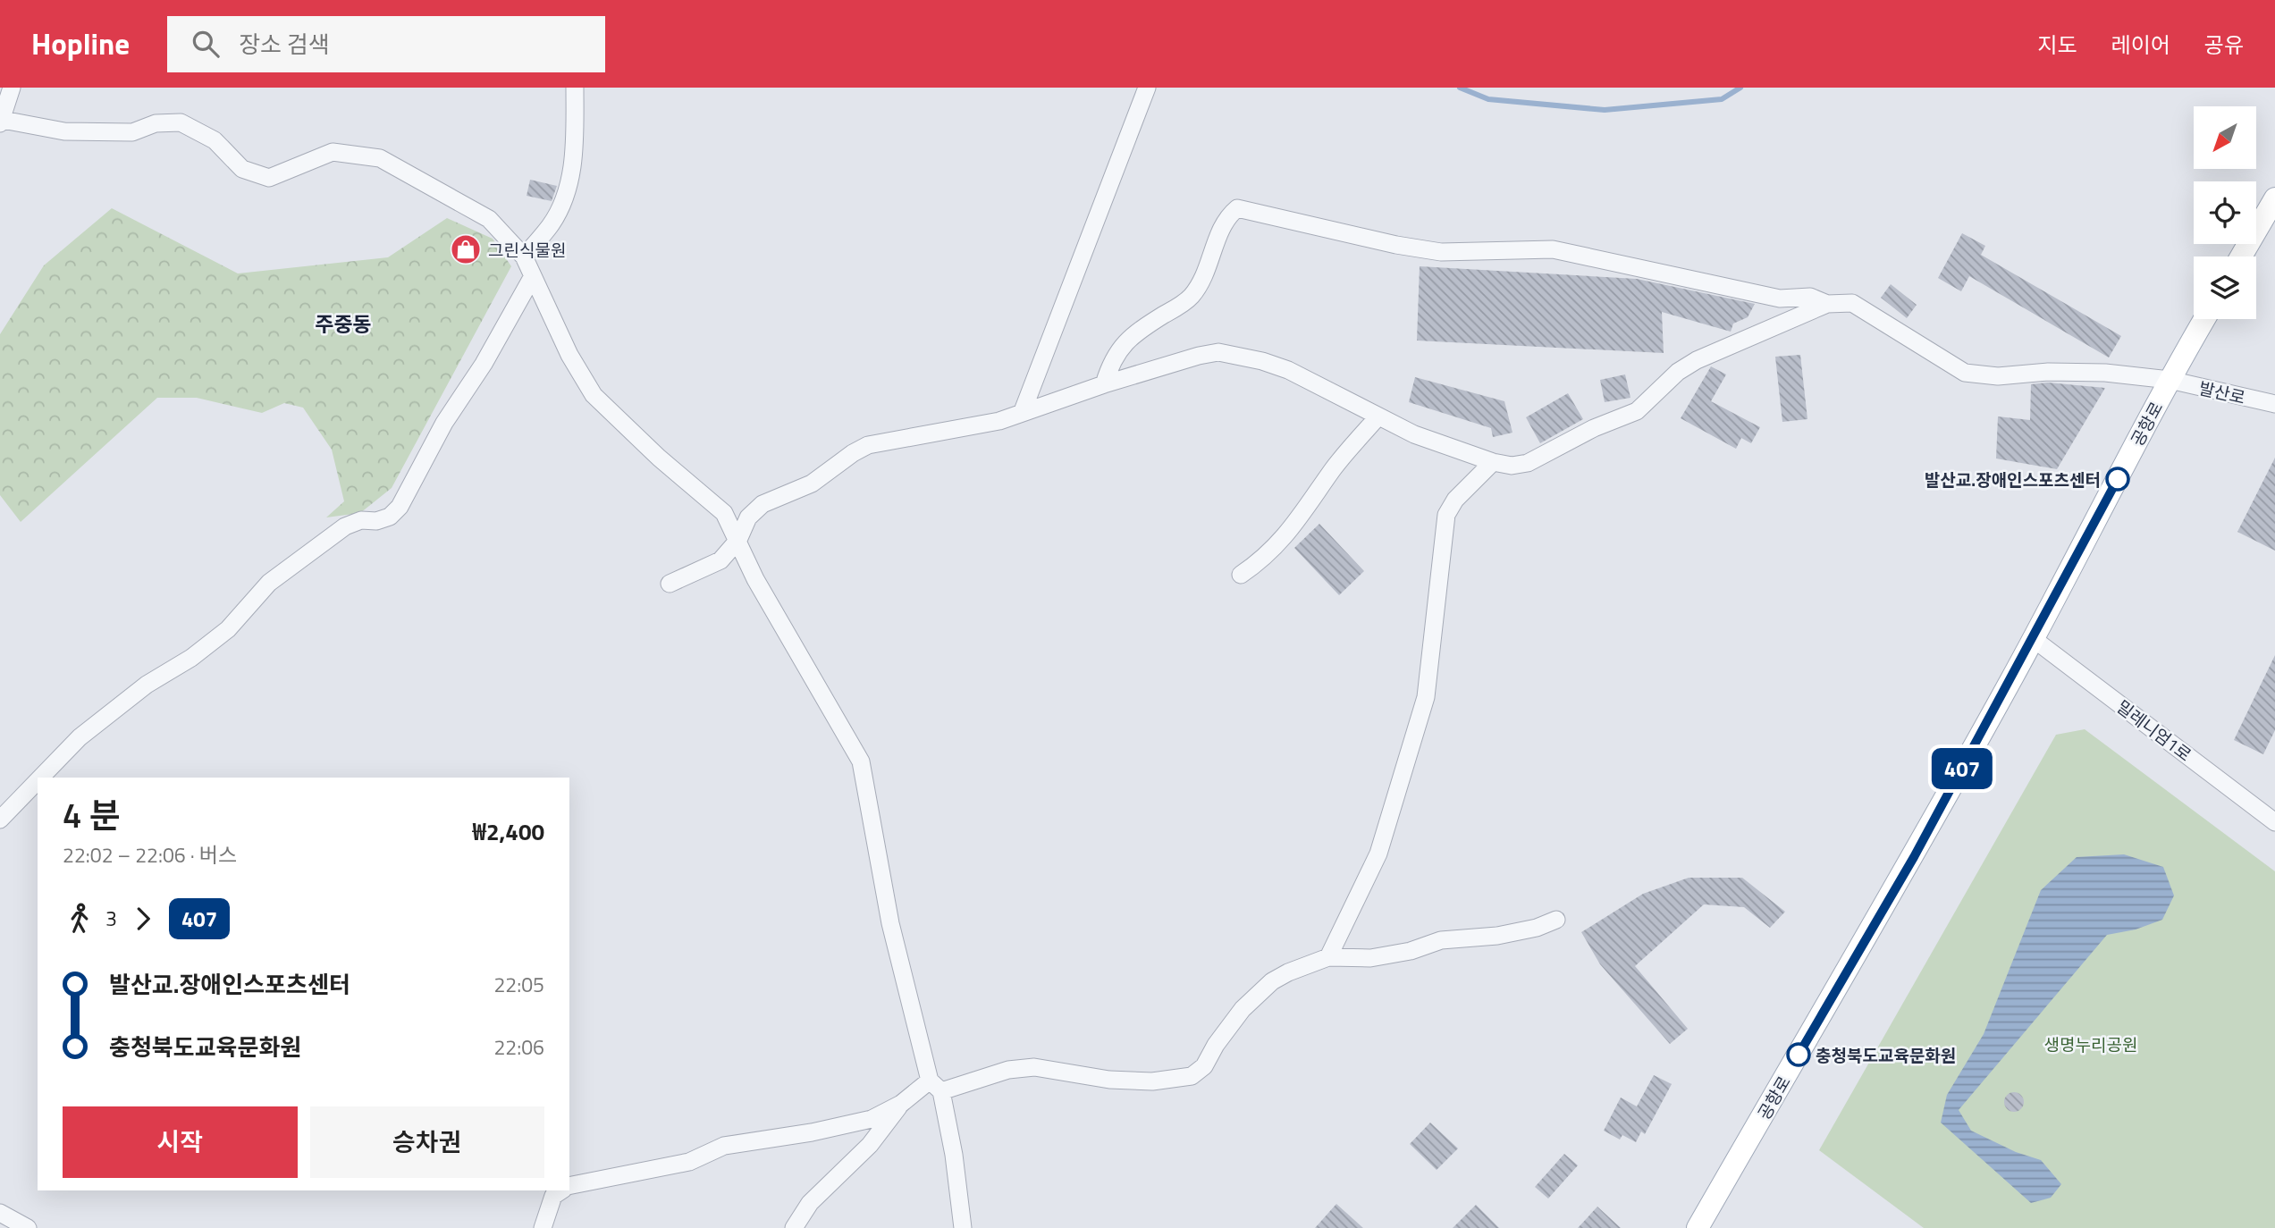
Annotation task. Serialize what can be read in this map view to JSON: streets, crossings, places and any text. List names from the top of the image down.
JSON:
{
  "streets": {
    "main road": ["공항로"],
    "street": ["발산로", "밀레니엄1로"]
  },
  "crossings": [
    ["발산로", "공항로"],
    ["공항로", "밀레니엄1로"]
  ],
  "districts": ["주중동"],
  "parks": ["생명누리공원"],
  "places": {
    "shop": ["그린식물원"],
    "other": ["발산교.장애인스포츠센터", "충청북도교육문화원"]
  },
  "lines": ["bus line 407"],
  "north": "bottom left",
  "page": {
    "header": "Hopline",
    "search": "장소 검색",
    "nav": ["지도", "레이어", "공유"],
    "on_map": "407",
    "heading": ["4 분", "22:02 – 22:06 · 버스", "₩2,400"],
    "legs": ["3", "407"],
    "list": [
      {
        "name": "발산교.장애인스포츠센터",
        "value": "22:05"
      },
      {
        "name": "충청북도교육문화원",
        "value": "22:06"
      }
    ],
    "buttons": ["시작", "승차권"]
  }
}
